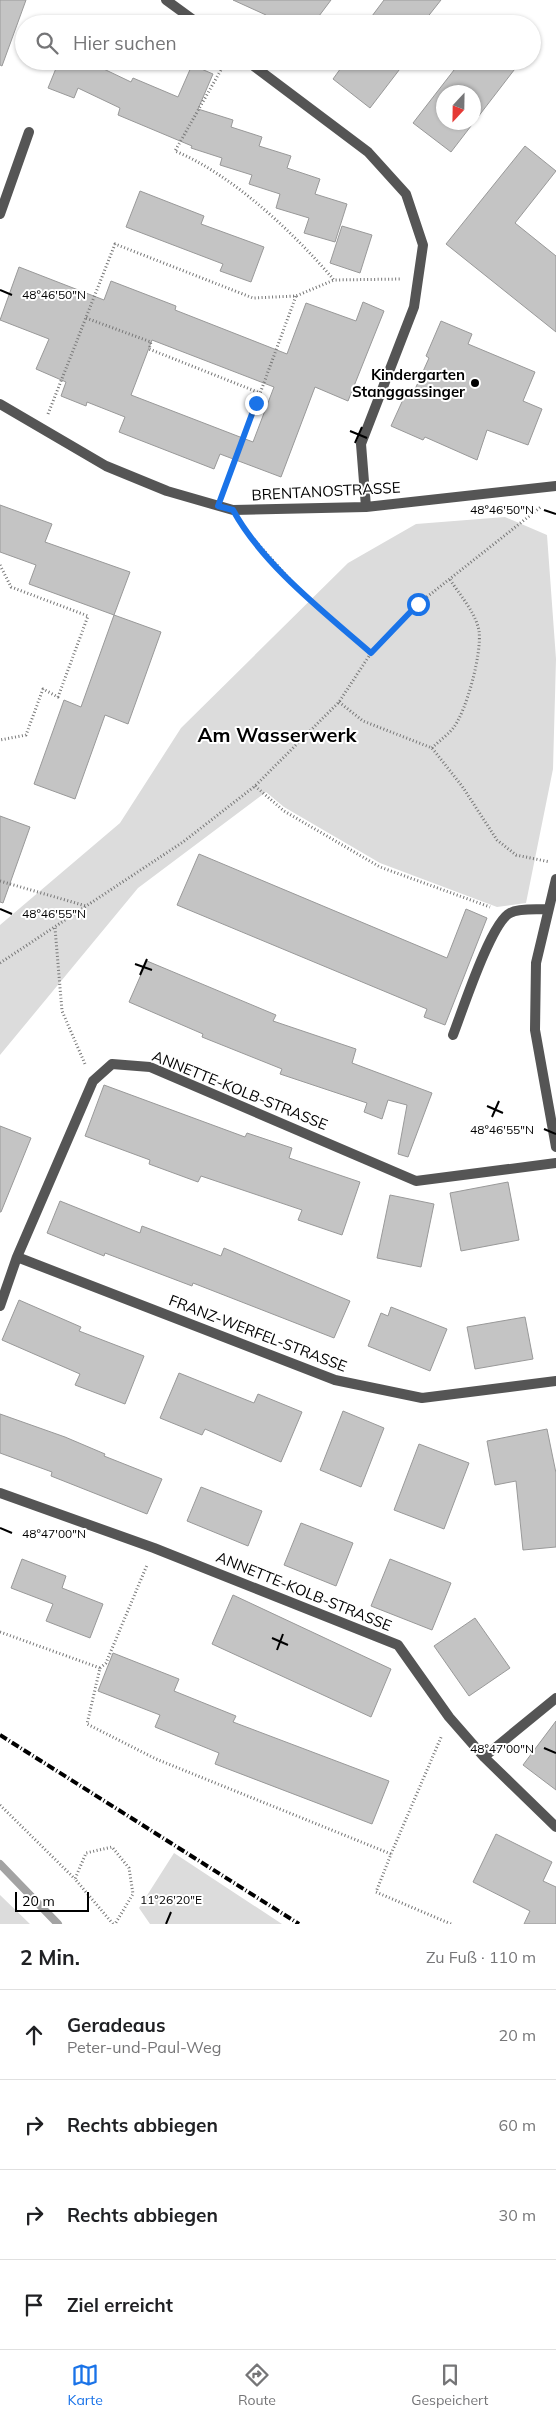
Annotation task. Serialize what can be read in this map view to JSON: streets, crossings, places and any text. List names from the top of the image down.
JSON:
{
  "streets": {
    "street": ["BRENTANOSTRASSE", "ANNETTE-KOLB-STRASSE", "FRANZ-WERFEL-STRASSE"]
  },
  "crossings": [
    ["ANNETTE-KOLB-STRASSE", "FRANZ-WERFEL-STRASSE"]
  ],
  "districts": ["Am Wasserwerk"],
  "places": ["Kindergarten Stanggassinger"],
  "scale_bar": "20 m",
  "north": "bottom",
  "page": {
    "search": "Hier suchen",
    "scale": "20 m",
    "heading": ["2 Min.", "Zu Fuß · 110 m"],
    "list": [
      ["Geradeaus", "Peter-und-Paul-Weg", "20 m"],
      ["Rechts abbiegen", "60 m"],
      ["Rechts abbiegen", "30 m"],
      "Ziel erreicht"
    ],
    "nav": ["Karte", "Route", "Gespeichert"]
  },
  "coordinates": [
    "48°46'50\"N",
    "48°46'55\"N",
    "48°47'00\"N",
    "11°26'20\"E"
  ]
}
